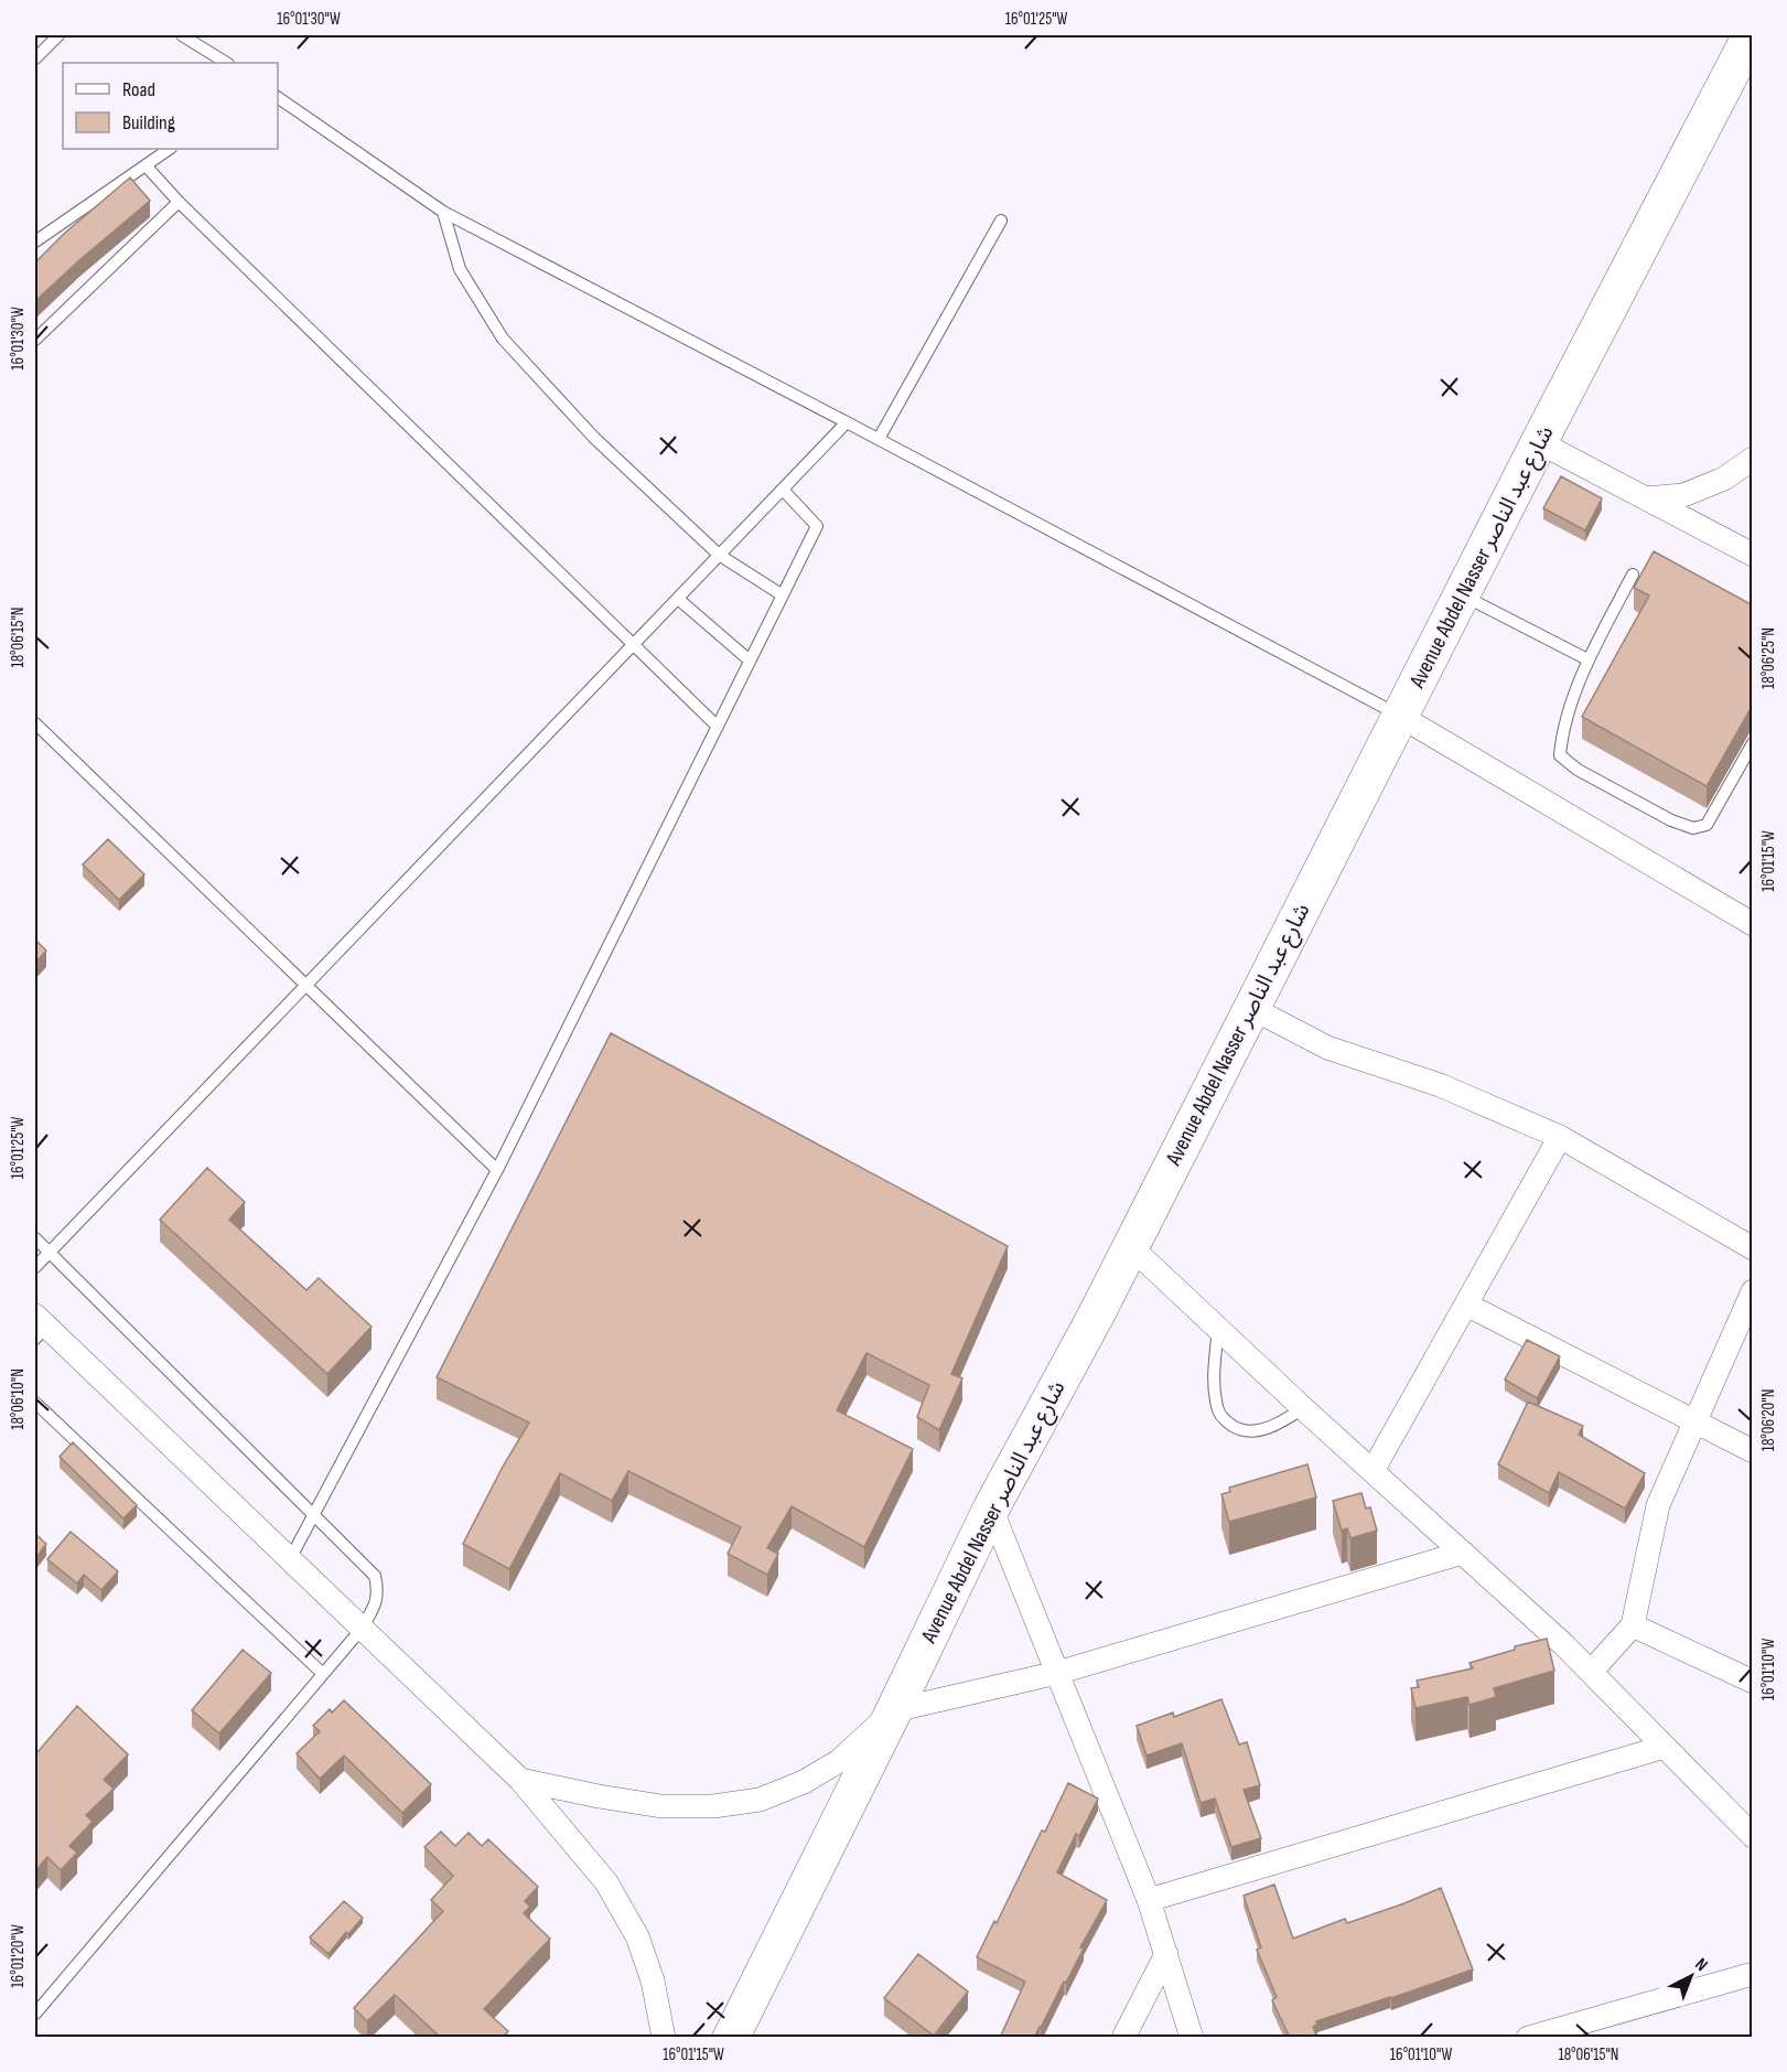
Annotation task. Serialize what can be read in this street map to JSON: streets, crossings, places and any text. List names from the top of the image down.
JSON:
{
  "streets": {
    "main road": ["Avenue Abdel Nasser شارع عبد الناصر"]
  },
  "legend": ["Road", "Building"],
  "north": "top right",
  "coordinates": [
    "16°01'30\"W",
    "16°01'25\"W",
    "18°06'15\"N",
    "18°06'25\"N",
    "16°01'15\"W",
    "18°06'10\"N",
    "18°06'20\"N",
    "16°01'10\"W",
    "16°01'20\"W"
  ]
}
